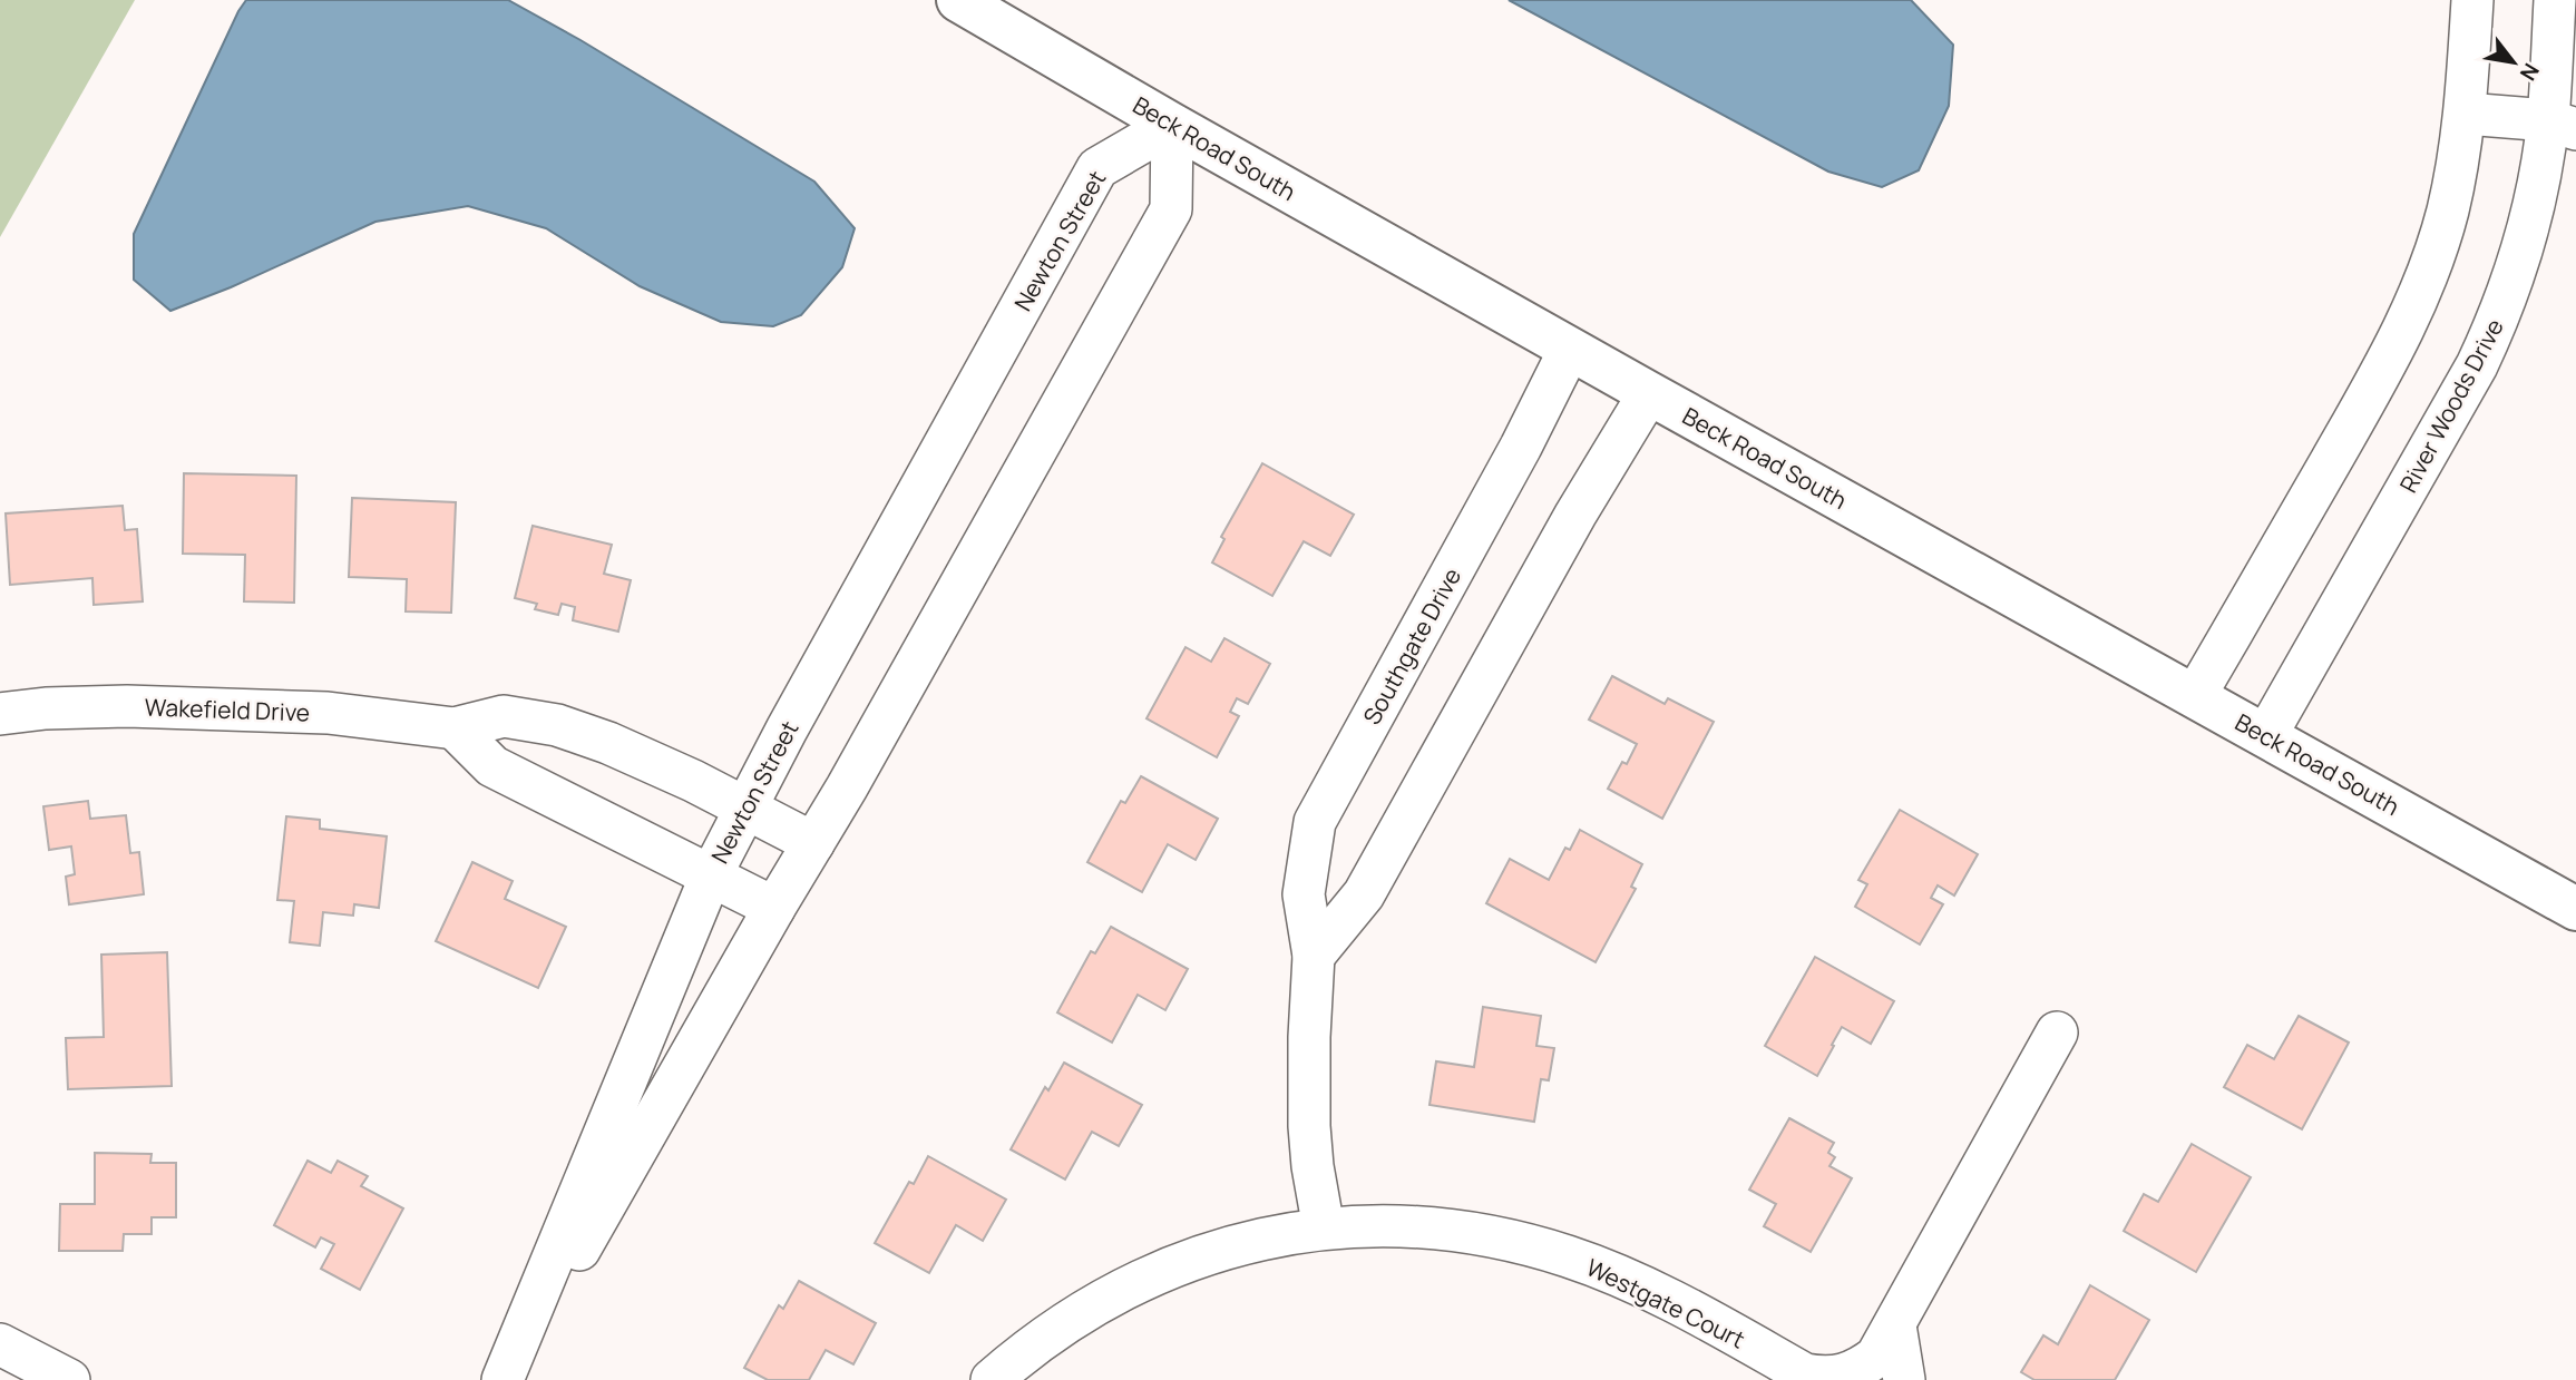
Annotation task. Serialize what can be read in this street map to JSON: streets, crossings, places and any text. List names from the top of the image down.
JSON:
{
  "streets": {
    "main road": ["Beck Road South"],
    "street": [
      "Newton Street",
      "River Woods Drive",
      "Southgate Drive",
      "Wakefield Drive",
      "Westgate Court"
    ]
  },
  "crossings": [
    ["Beck Road South", "Newton Street"],
    ["Beck Road South", "River Woods Drive"],
    ["Beck Road South", "Southgate Drive"],
    ["Newton Street", "Wakefield Drive"],
    ["Southgate Drive", "Westgate Court"]
  ],
  "north": "bottom right"
}
